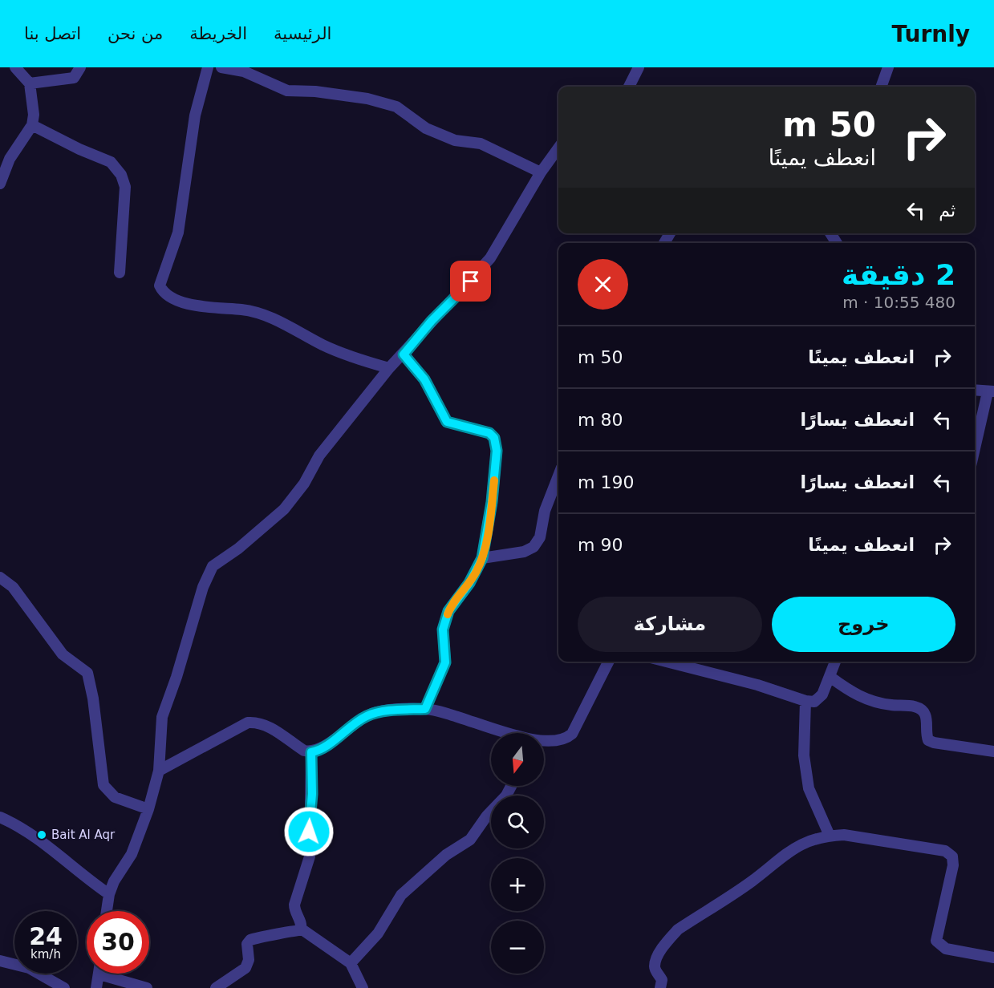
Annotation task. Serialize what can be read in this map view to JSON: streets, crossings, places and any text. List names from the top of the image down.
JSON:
{
  "places": ["Bait Al Aqr"],
  "north": "bottom",
  "page": {
    "header": "Turnly",
    "nav": [
      "الرئيسية",
      "الخريطة",
      "من نحن",
      "اتصل بنا"
    ],
    "turn": ["50 m", "انعطف يمينًا"],
    "then": "ثم",
    "heading": ["2 دقيقة", "480 m · 10:55"],
    "list": [
      {
        "name": "انعطف يمينًا",
        "value": "50 m"
      },
      {
        "name": "انعطف يسارًا",
        "value": "80 m"
      },
      {
        "name": "انعطف يسارًا",
        "value": "190 m"
      },
      {
        "name": "انعطف يمينًا",
        "value": "90 m"
      }
    ],
    "buttons": ["خروج", "مشاركة"],
    "map_buttons": ["+", "−"],
    "speed": "24 km/h",
    "limit": "30"
  }
}
